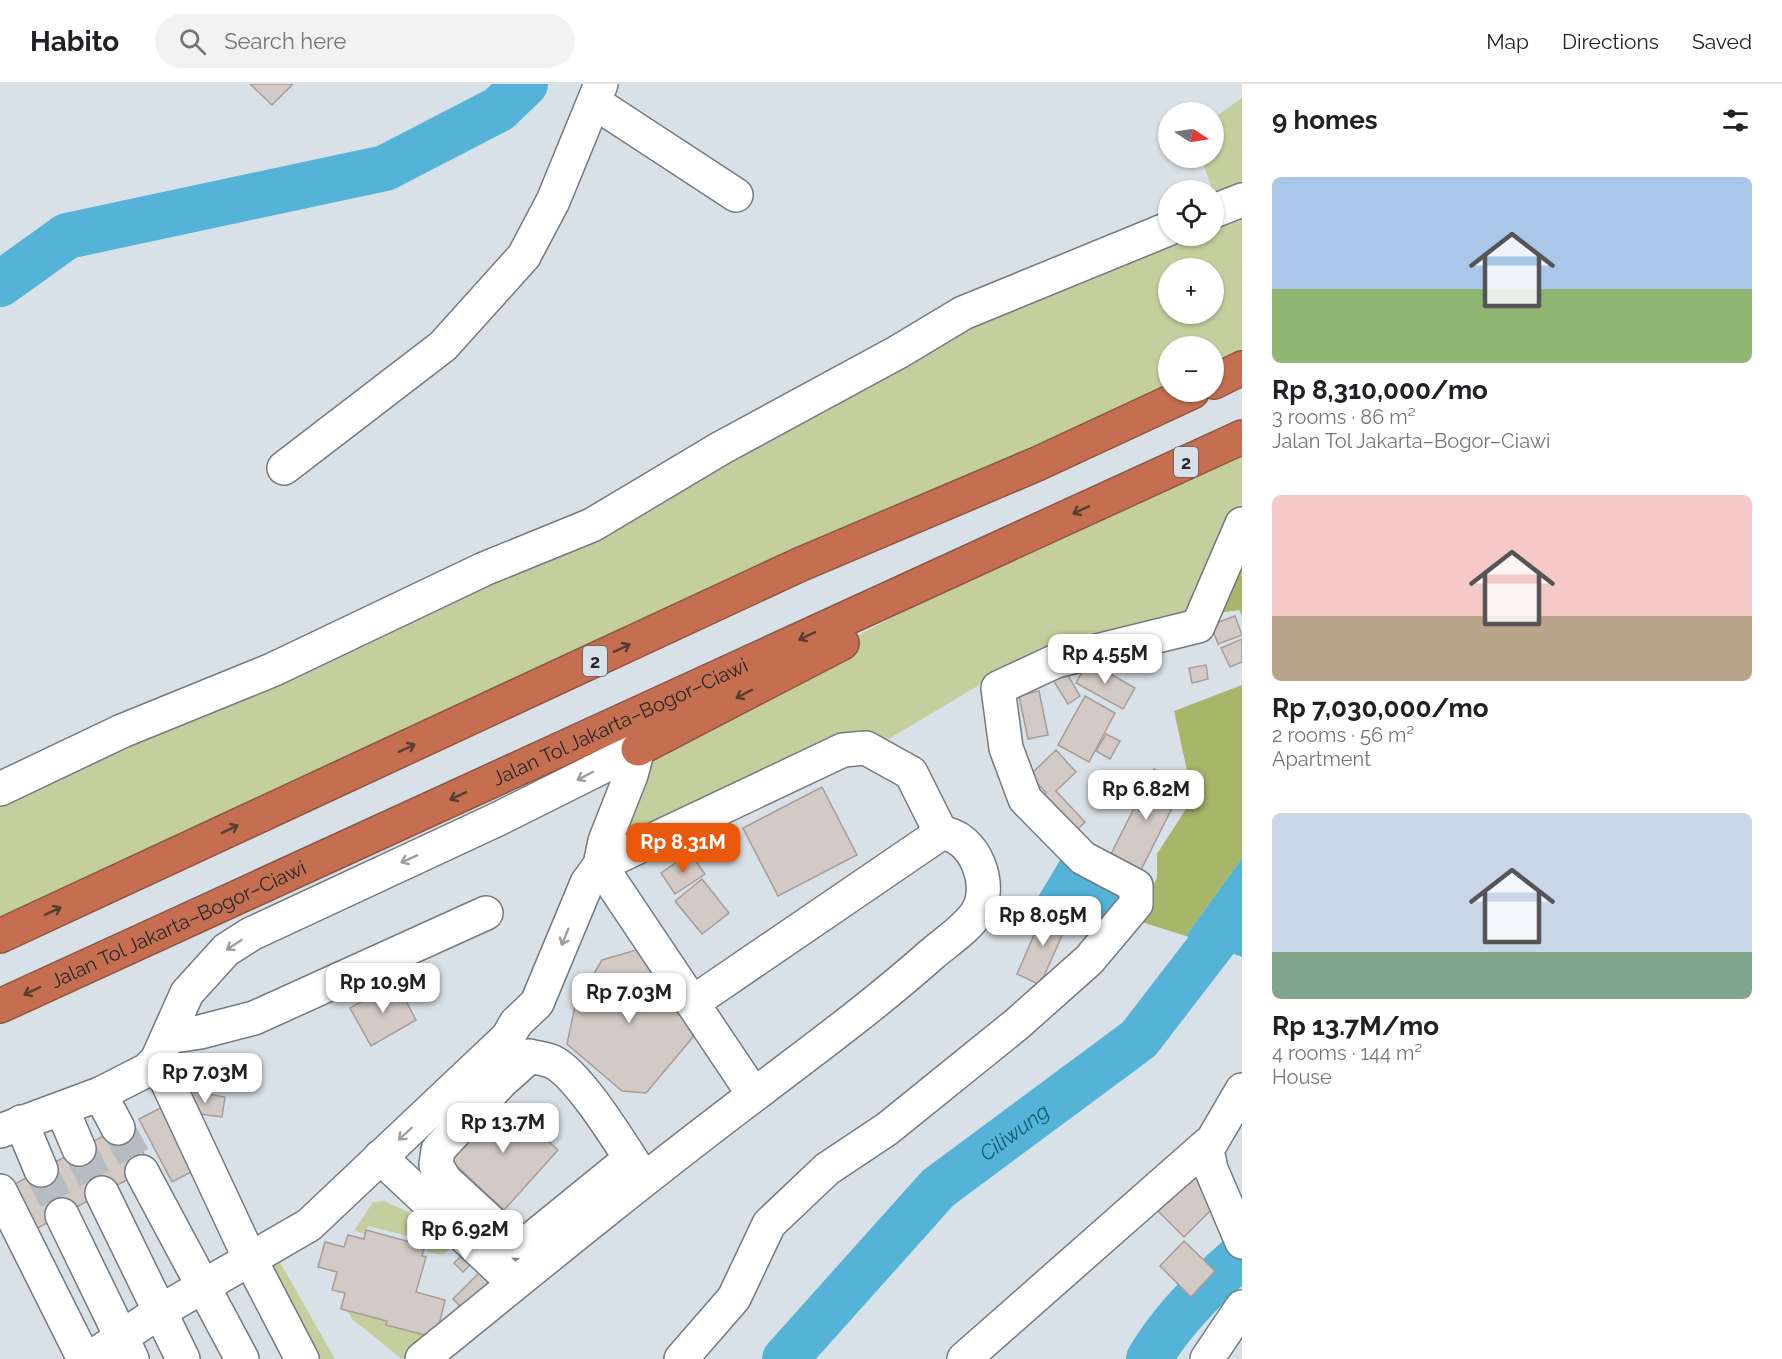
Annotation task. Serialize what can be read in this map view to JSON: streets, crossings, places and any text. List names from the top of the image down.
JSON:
{
  "streets": {
    "highway": ["2", "Jalan Tol Jakarta–Bogor–Ciawi"]
  },
  "water": ["Ciliwung"],
  "north": "right",
  "page": {
    "header": "Habito",
    "search": "Search here",
    "nav": ["Map", "Directions", "Saved"],
    "heading": "9 homes",
    "map_buttons": ["+", "−"],
    "list": [
      {
        "name": "Rp 8,310,000/mo",
        "note": "3 rooms · 86 m² · Jalan Tol Jakarta–Bogor–Ciawi"
      },
      {
        "name": "Rp 7,030,000/mo",
        "note": "2 rooms · 56 m² · Apartment"
      },
      {
        "name": "Rp 13.7M/mo",
        "note": "4 rooms · 144 m² · House"
      }
    ],
    "price": [
      "Rp 4.55M",
      "Rp 6.82M",
      "Rp 8.31M",
      "Rp 8.05M",
      "Rp 10.9M",
      "Rp 7.03M",
      "Rp 7.03M",
      "Rp 13.7M",
      "Rp 6.92M"
    ]
  }
}
